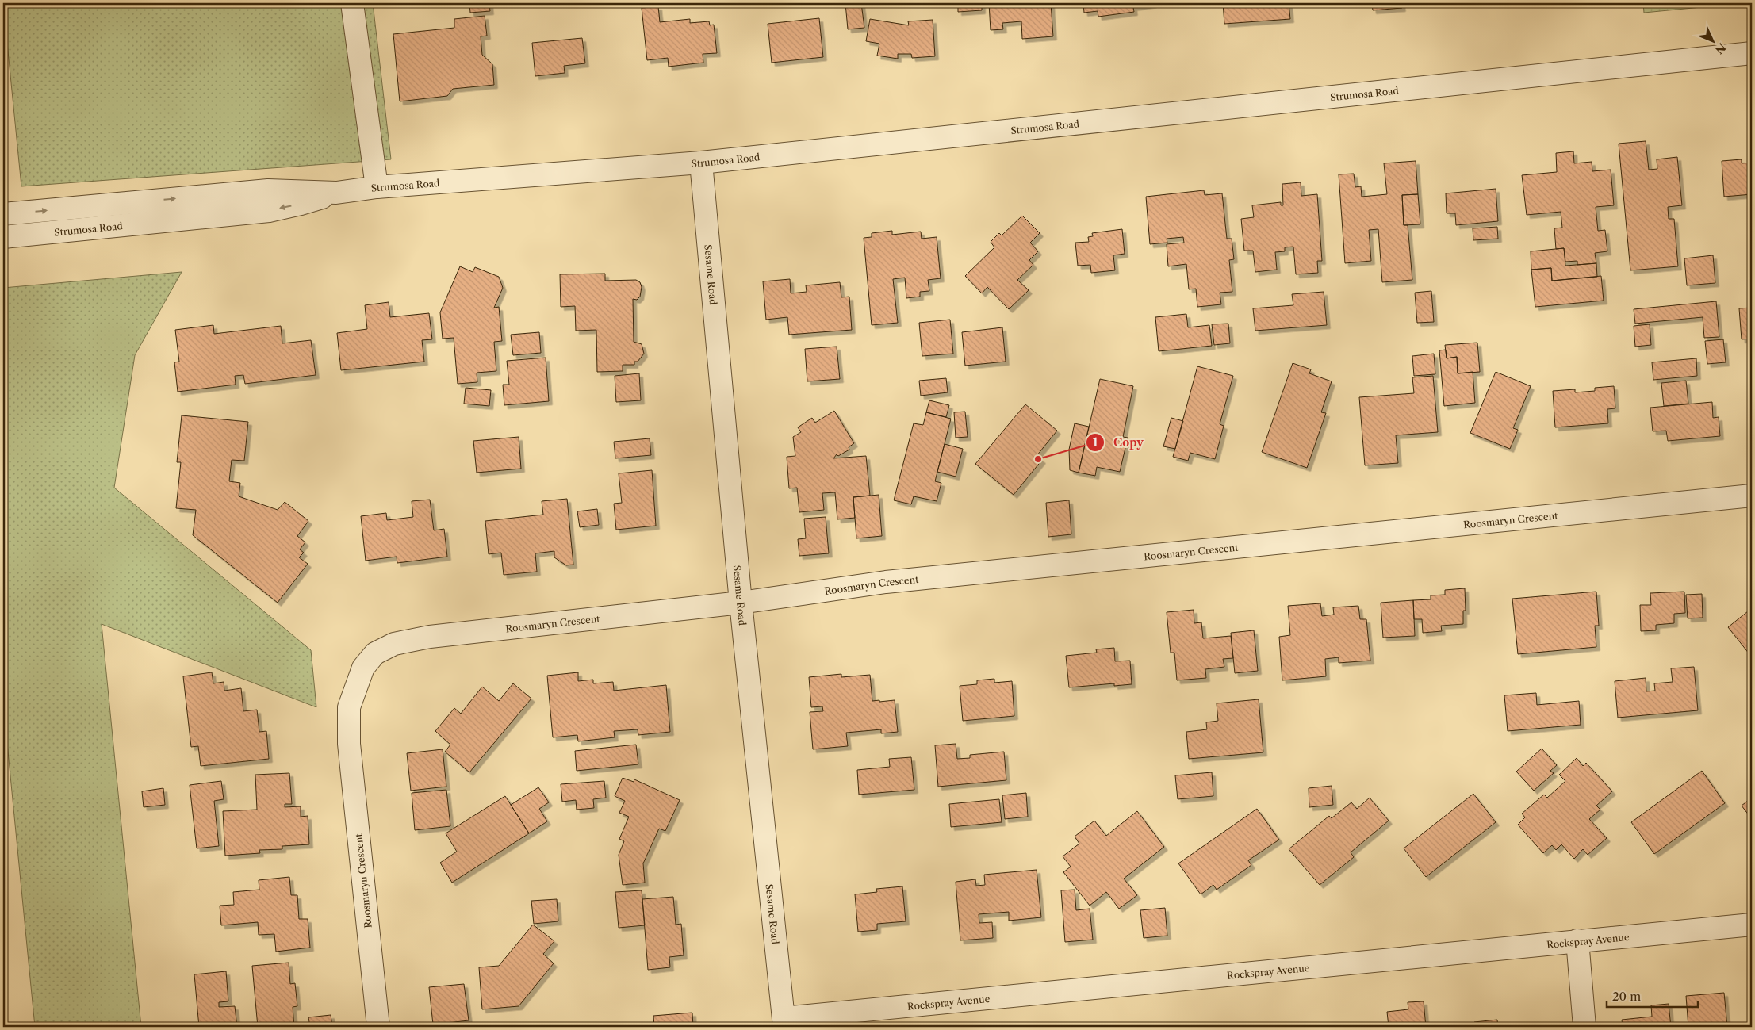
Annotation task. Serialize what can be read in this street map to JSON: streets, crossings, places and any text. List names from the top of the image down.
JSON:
{
  "streets": {
    "street": [
      "Strumosa Road",
      "Sesame Road",
      "Roosmaryn Crescent",
      "Rockspray Avenue"
    ]
  },
  "crossings": [
    ["Strumosa Road", "Sesame Road"],
    ["Sesame Road", "Roosmaryn Crescent"],
    ["Sesame Road", "Rockspray Avenue"]
  ],
  "places": ["Copy"],
  "scale_bar": "20 m",
  "north": "bottom right"
}
